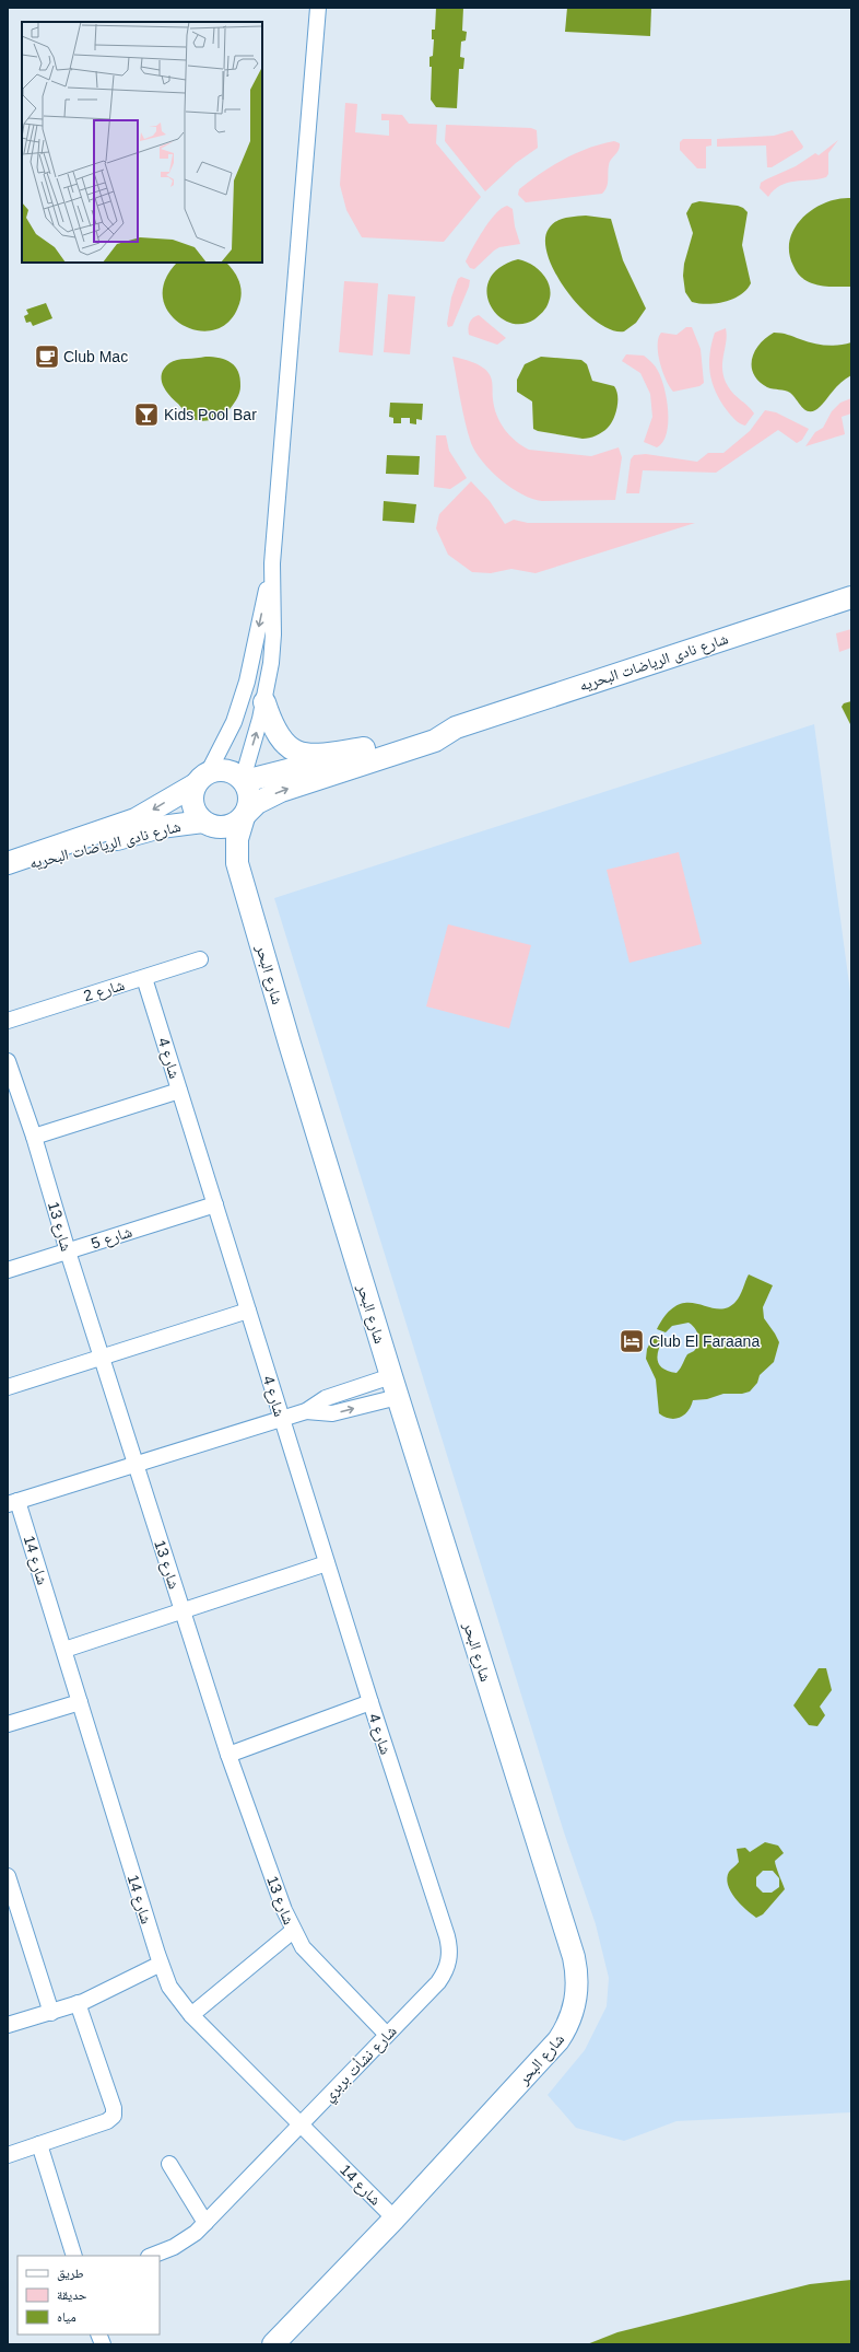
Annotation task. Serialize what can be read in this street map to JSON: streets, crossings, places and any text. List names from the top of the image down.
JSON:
{
  "streets": {
    "main road": ["شارع نادى الرياضات البحريه", "شارع البحر"],
    "street": [
      "شارع 2",
      "شارع 4",
      "شارع 13",
      "شارع 5",
      "شارع 14",
      "شارع نشأت بربري"
    ]
  },
  "crossings": [
    ["شارع نادى الرياضات البحريه", "شارع البحر"],
    ["شارع البحر", "شارع 14"],
    ["شارع 2", "شارع 4"],
    ["شارع 4", "شارع 5"],
    ["شارع 4", "شارع نشأت بربري"],
    ["شارع 13", "شارع 5"],
    ["شارع 13", "شارع نشأت بربري"],
    ["شارع 14", "شارع نشأت بربري"]
  ],
  "places": {
    "cafe": ["Club Mac"],
    "bar": ["Kids Pool Bar"],
    "hotel": ["Club El Faraana"]
  },
  "legend": ["طريق", "حديقة", "مياه"]
}
